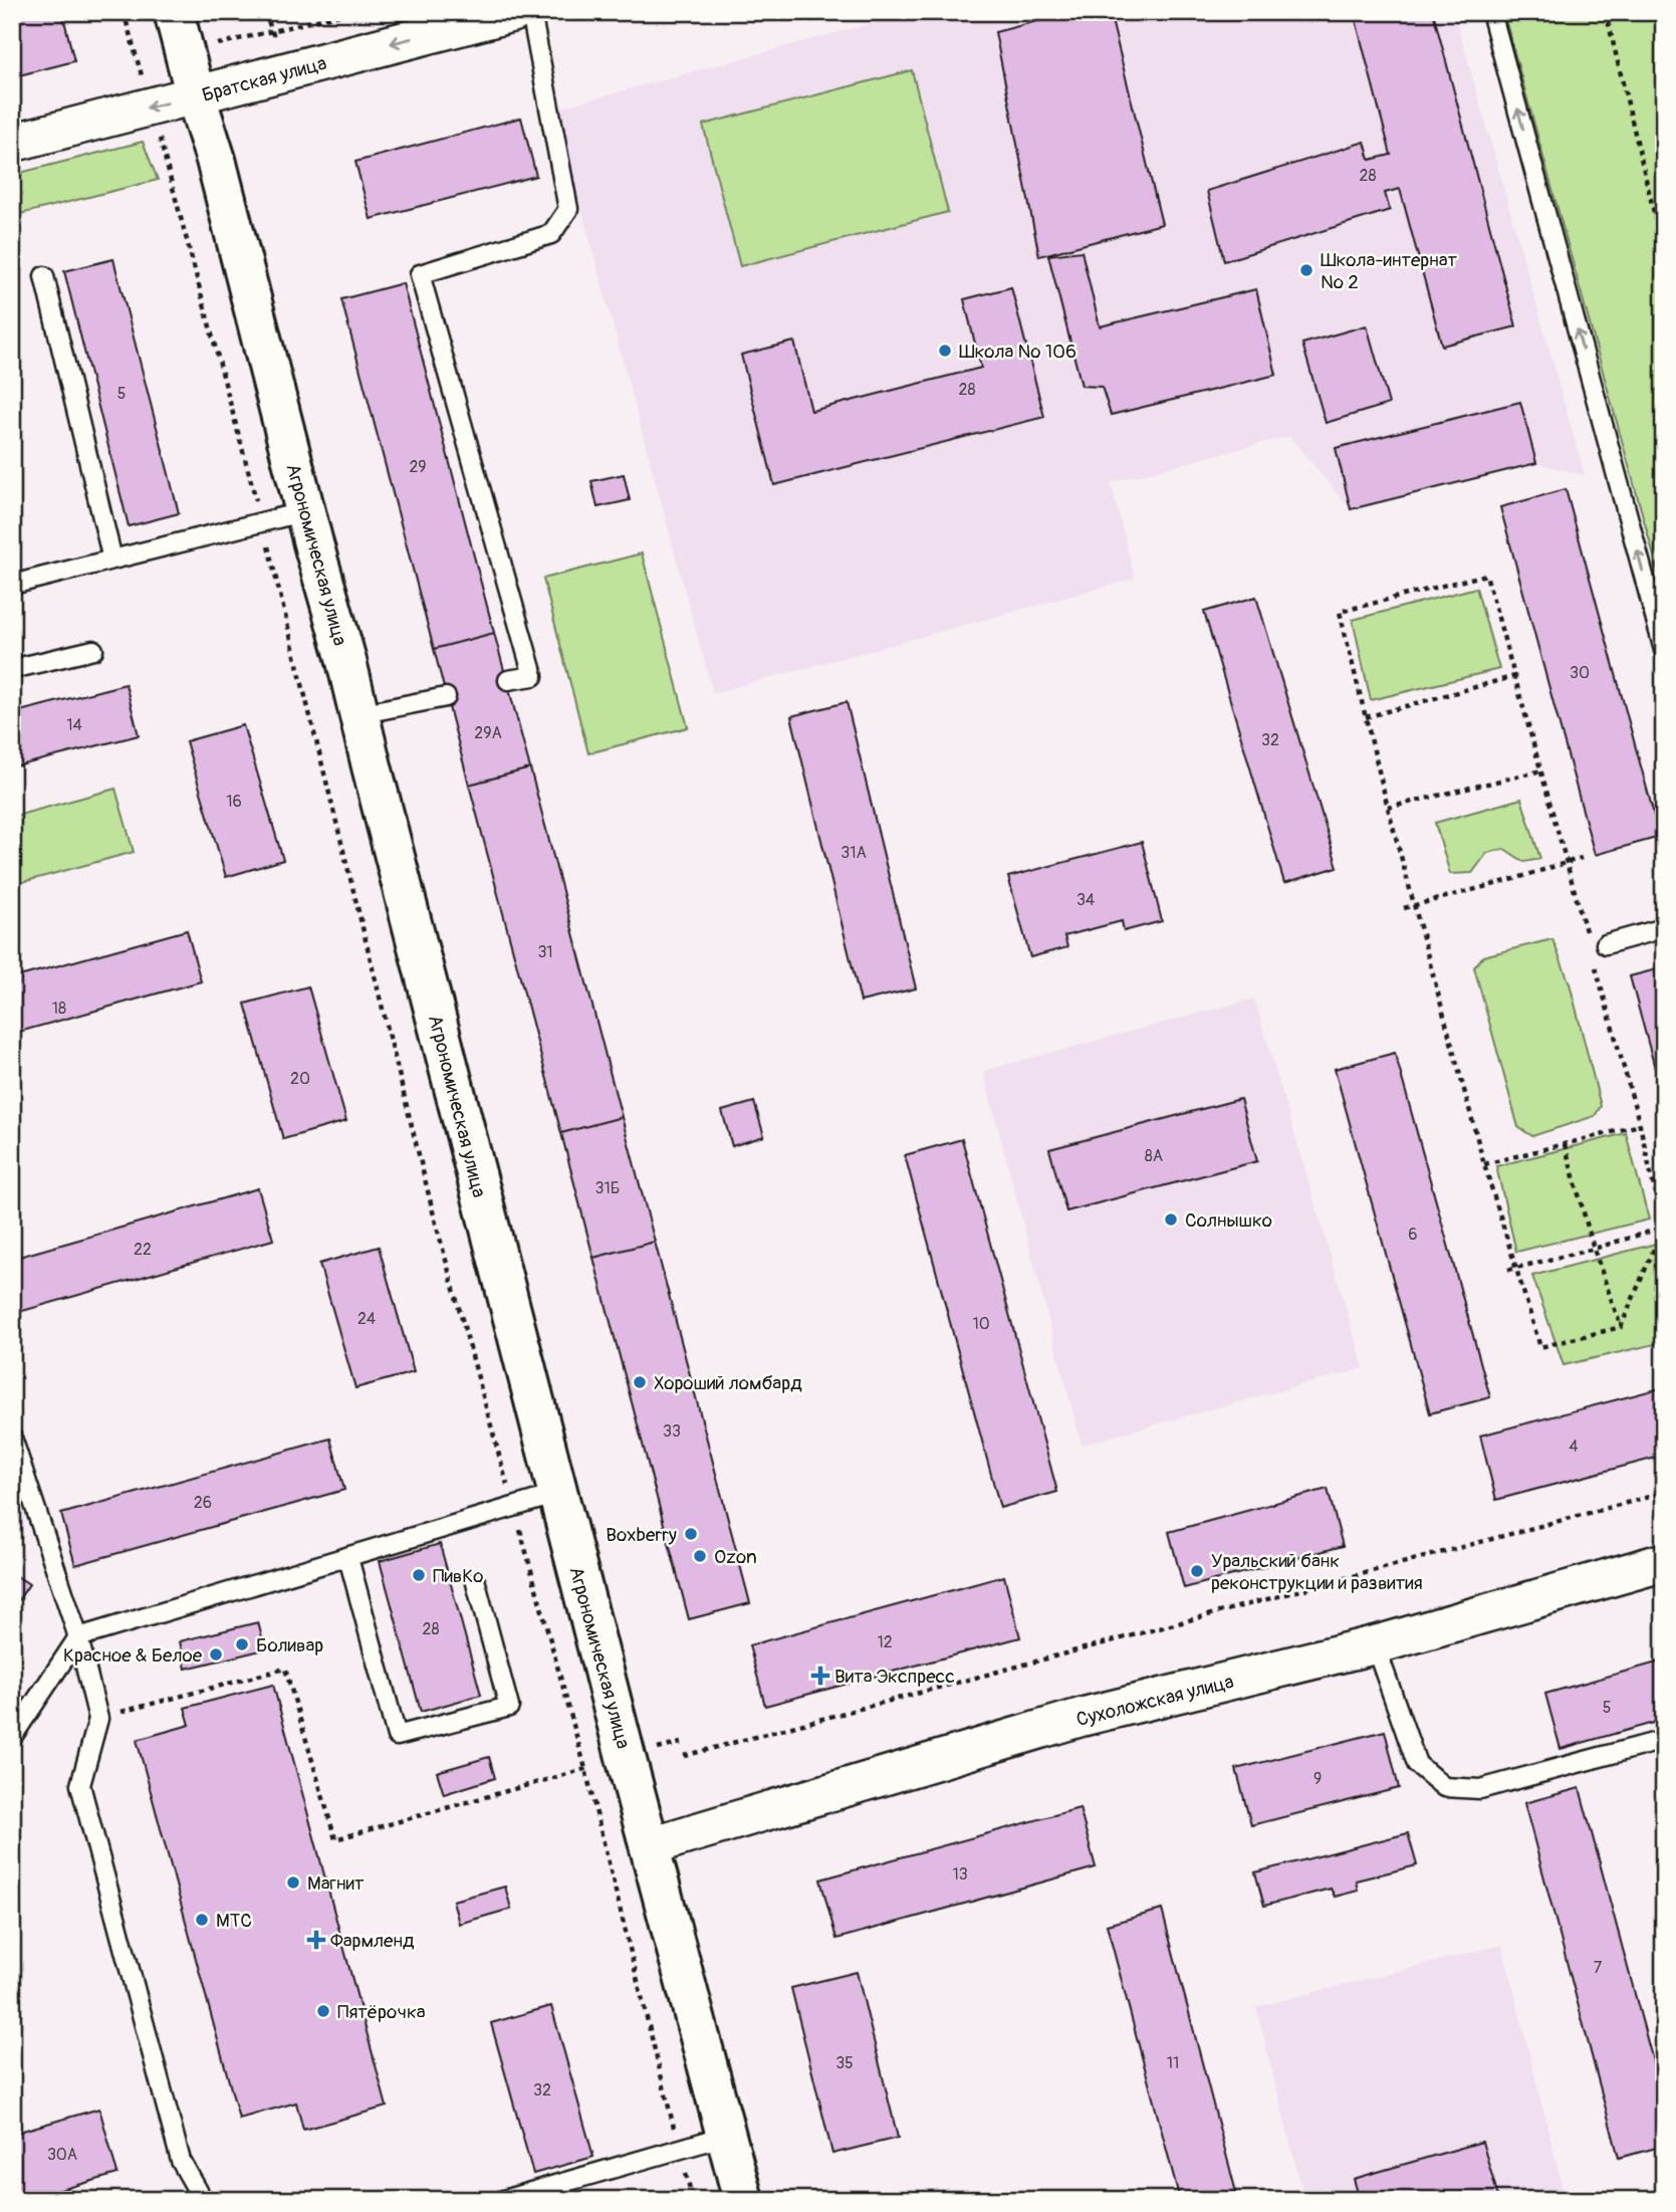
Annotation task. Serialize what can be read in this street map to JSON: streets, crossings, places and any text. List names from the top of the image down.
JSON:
{
  "streets": {
    "street": ["Братская улица", "Агрономическая улица", "Сухоложская улица"]
  },
  "crossings": [
    ["Братская улица", "Агрономическая улица"],
    ["Агрономическая улица", "Сухоложская улица"]
  ],
  "one_way": ["Братская улица"],
  "places": {
    "other": [
      "Школа-интернат № 2",
      "Школа № 106",
      "Солнышко",
      "Хороший ломбард",
      "Boxberry",
      "Ozon",
      "Уральский банк реконструкции и развития",
      "ПивКо",
      "Боливар",
      "Красное & Белое",
      "Магнит",
      "МТС",
      "Пятёрочка"
    ],
    "health": ["Вита Экспресс", "Фармленд"]
  },
  "house_numbers": [
    "28",
    "28",
    "5",
    "29",
    "30",
    "14",
    "29А",
    "32",
    "16",
    "31А",
    "34",
    "31",
    "18",
    "20",
    "8А",
    "31Б",
    "6",
    "22",
    "24",
    "10",
    "33",
    "4",
    "26",
    "28",
    "12",
    "5",
    "9",
    "13",
    "7",
    "35",
    "11",
    "32",
    "30А"
  ]
}
